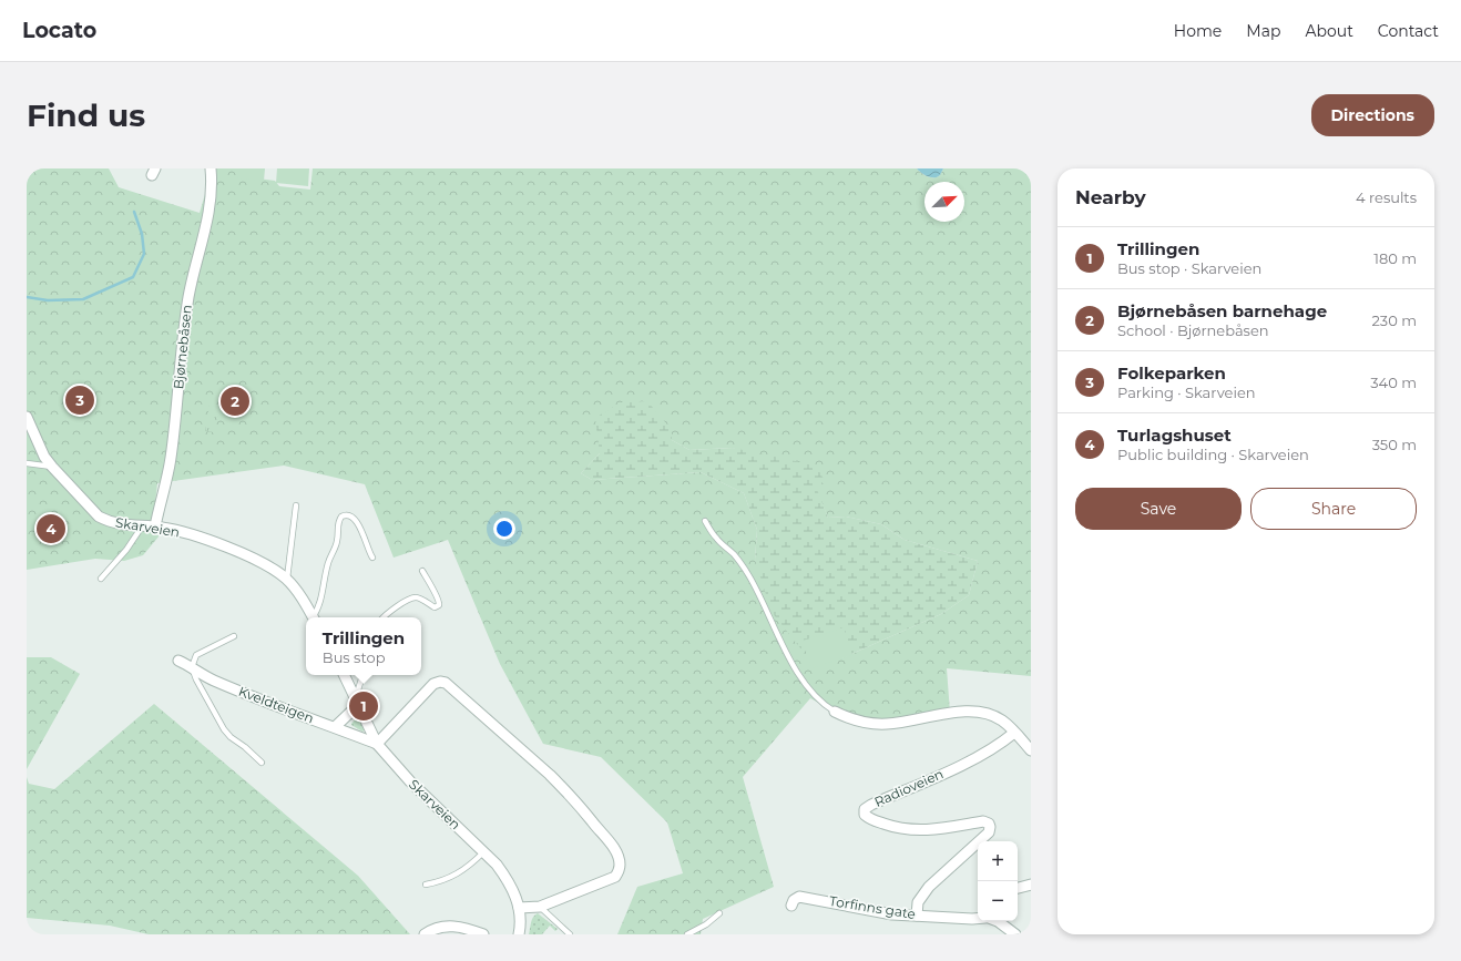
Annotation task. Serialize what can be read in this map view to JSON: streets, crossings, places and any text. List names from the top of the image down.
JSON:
{
  "streets": {
    "street": [
      "Bjørnebåsen",
      "Skarveien",
      "Kveldteigen",
      "Radioveien",
      "Torfinns gate"
    ]
  },
  "crossings": [
    ["Bjørnebåsen", "Skarveien"],
    ["Skarveien", "Kveldteigen"],
    ["Radioveien", "Torfinns gate"]
  ],
  "north": "top right",
  "page": {
    "header": "Locato",
    "nav": [
      "Home",
      "Map",
      "About",
      "Contact"
    ],
    "buttons": [
      "Directions",
      ["Save", "Share"]
    ],
    "title": "Find us",
    "heading": ["Nearby", "4 results"],
    "list": [
      {
        "mark": "1",
        "name": "Trillingen",
        "note": "Bus stop · Skarveien",
        "value": "180 m"
      },
      {
        "mark": "2",
        "name": "Bjørnebåsen barnehage",
        "note": "School · Bjørnebåsen",
        "value": "230 m"
      },
      {
        "mark": "3",
        "name": "Folkeparken",
        "note": "Parking · Skarveien",
        "value": "340 m"
      },
      {
        "mark": "4",
        "name": "Turlagshuset",
        "note": "Public building · Skarveien",
        "value": "350 m"
      }
    ],
    "pins": [
      "3",
      "2",
      "4",
      "1"
    ],
    "popup": ["Trillingen", "Bus stop"],
    "map_buttons": ["+", "−"]
  }
}
